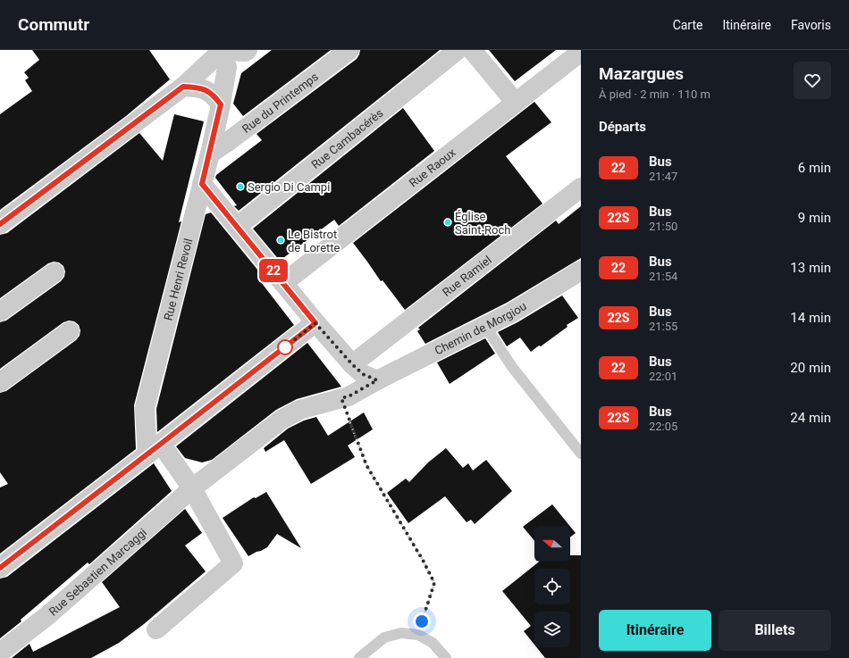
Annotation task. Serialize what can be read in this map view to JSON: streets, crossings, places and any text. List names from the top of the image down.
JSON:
{
  "streets": {
    "street": [
      "Rue du Printemps",
      "Rue Cambacérès",
      "Rue Raoux",
      "Rue Ramiel",
      "Rue Henri Revoil",
      "Chemin de Morgiou",
      "Rue Sebastien Marcaggi"
    ]
  },
  "crossings": [
    ["Rue du Printemps", "Rue Henri Revoil"],
    ["Chemin de Morgiou", "Rue Sebastien Marcaggi"]
  ],
  "places": ["Sergio Di Campi", "Église Saint-Roch", "Le Bistrot de Lorette"],
  "lines": ["bus line 22"],
  "north": "left",
  "page": {
    "header": "Commutr",
    "nav": ["Carte", "Itinéraire", "Favoris"],
    "on_map": "22",
    "heading": [
      ["Mazargues", "À pied · 2 min · 110 m"],
      "Départs"
    ],
    "list": [
      {
        "mark": "22",
        "name": "Bus",
        "note": "21:47",
        "value": "6 min"
      },
      {
        "mark": "22S",
        "name": "Bus",
        "note": "21:50",
        "value": "9 min"
      },
      {
        "mark": "22",
        "name": "Bus",
        "note": "21:54",
        "value": "13 min"
      },
      {
        "mark": "22S",
        "name": "Bus",
        "note": "21:55",
        "value": "14 min"
      },
      {
        "mark": "22",
        "name": "Bus",
        "note": "22:01",
        "value": "20 min"
      },
      {
        "mark": "22S",
        "name": "Bus",
        "note": "22:05",
        "value": "24 min"
      }
    ],
    "buttons": ["Itinéraire", "Billets"]
  }
}
